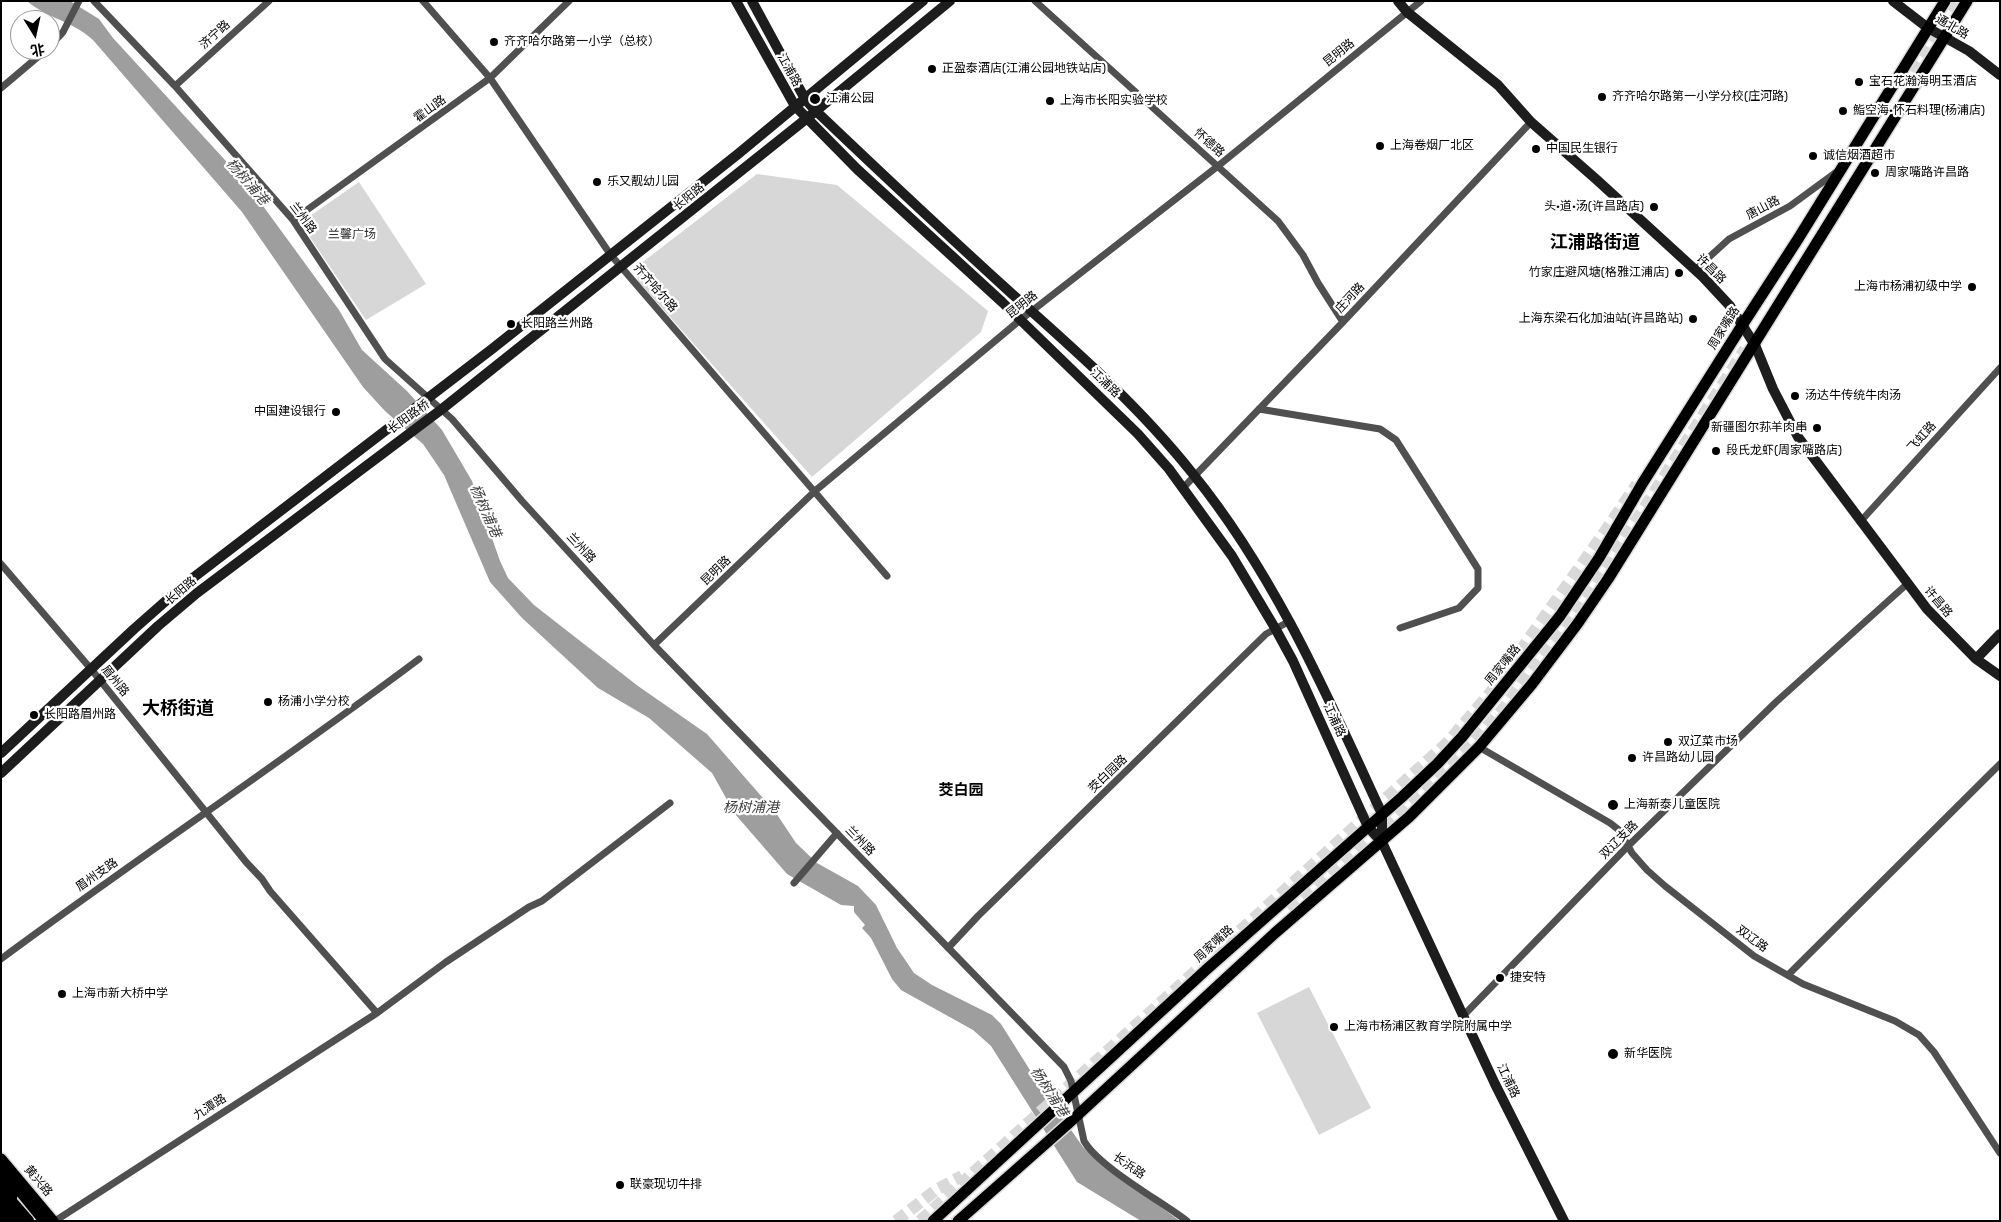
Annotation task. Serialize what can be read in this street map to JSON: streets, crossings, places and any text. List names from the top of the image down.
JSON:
{
  "streets": {
    "main road": [
      "通北路",
      "江浦路",
      "长阳路",
      "许昌路",
      "周家嘴路",
      "长阳路桥",
      "黄兴路"
    ],
    "street": [
      "济宁路",
      "昆明路",
      "霍山路",
      "怀德路",
      "唐山路",
      "兰州路",
      "齐齐哈尔路",
      "庄河路",
      "飞虹路",
      "眉州路",
      "茭白园路",
      "双辽支路",
      "眉州支路",
      "双辽路",
      "九潭路",
      "长浜路"
    ]
  },
  "crossings": [
    ["通北路", "周家嘴路"],
    ["济宁路", "兰州路"],
    ["昆明路", "江浦路"],
    ["昆明路", "怀德路"],
    ["昆明路", "兰州路"],
    ["昆明路", "许昌路"],
    ["昆明路", "齐齐哈尔路"],
    ["江浦路", "长阳路"],
    ["江浦路", "庄河路"],
    ["江浦路", "周家嘴路"],
    ["江浦路", "茭白园路"],
    ["江浦路", "双辽支路"],
    ["霍山路", "兰州路"],
    ["霍山路", "齐齐哈尔路"],
    ["怀德路", "庄河路"],
    ["长阳路", "兰州路"],
    ["长阳路", "齐齐哈尔路"],
    ["长阳路", "长阳路桥"],
    ["长阳路", "眉州路"],
    ["唐山路", "许昌路"],
    ["唐山路", "周家嘴路"],
    ["兰州路", "周家嘴路"],
    ["兰州路", "长阳路桥"],
    ["兰州路", "茭白园路"],
    ["兰州路", "长浜路"],
    ["许昌路", "庄河路"],
    ["许昌路", "周家嘴路"],
    ["许昌路", "飞虹路"],
    ["许昌路", "双辽支路"],
    ["周家嘴路", "长浜路"],
    ["眉州路", "眉州支路"],
    ["眉州路", "九潭路"],
    ["双辽支路", "双辽路"],
    ["九潭路", "黄兴路"]
  ],
  "districts": ["江浦路街道", "大桥街道", "茭白园"],
  "water": ["杨树浦港"],
  "parks": ["兰馨广场"],
  "places": [
    "齐齐哈尔路第一小学（总校）",
    "正盈泰酒店(江浦公园地铁站店)",
    "宝石花瀚海明玉酒店",
    "齐齐哈尔路第一小学分校(庄河路)",
    "江浦公园",
    "上海市长阳实验学校",
    "鮨空海·怀石料理(杨浦店)",
    "上海卷烟厂北区",
    "中国民生银行",
    "诚信烟酒超市",
    "周家嘴路许昌路",
    "乐又靓幼儿园",
    "头·道·汤(许昌路店)",
    "竹家庄避风塘(格雅江浦店)",
    "上海市杨浦初级中学",
    "上海东梁石化加油站(许昌路站)",
    "长阳路兰州路",
    "汤达牛传统牛肉汤",
    "中国建设银行",
    "新疆图尔荪羊肉串",
    "段氏龙虾(周家嘴路店)",
    "杨浦小学分校",
    "长阳路眉州路",
    "双辽菜市场",
    "许昌路幼儿园",
    "上海新泰儿童医院",
    "捷安特",
    "上海市新大桥中学",
    "上海市杨浦区教育学院附属中学",
    "新华医院",
    "联豪现切牛排"
  ],
  "north": "bottom"
}
